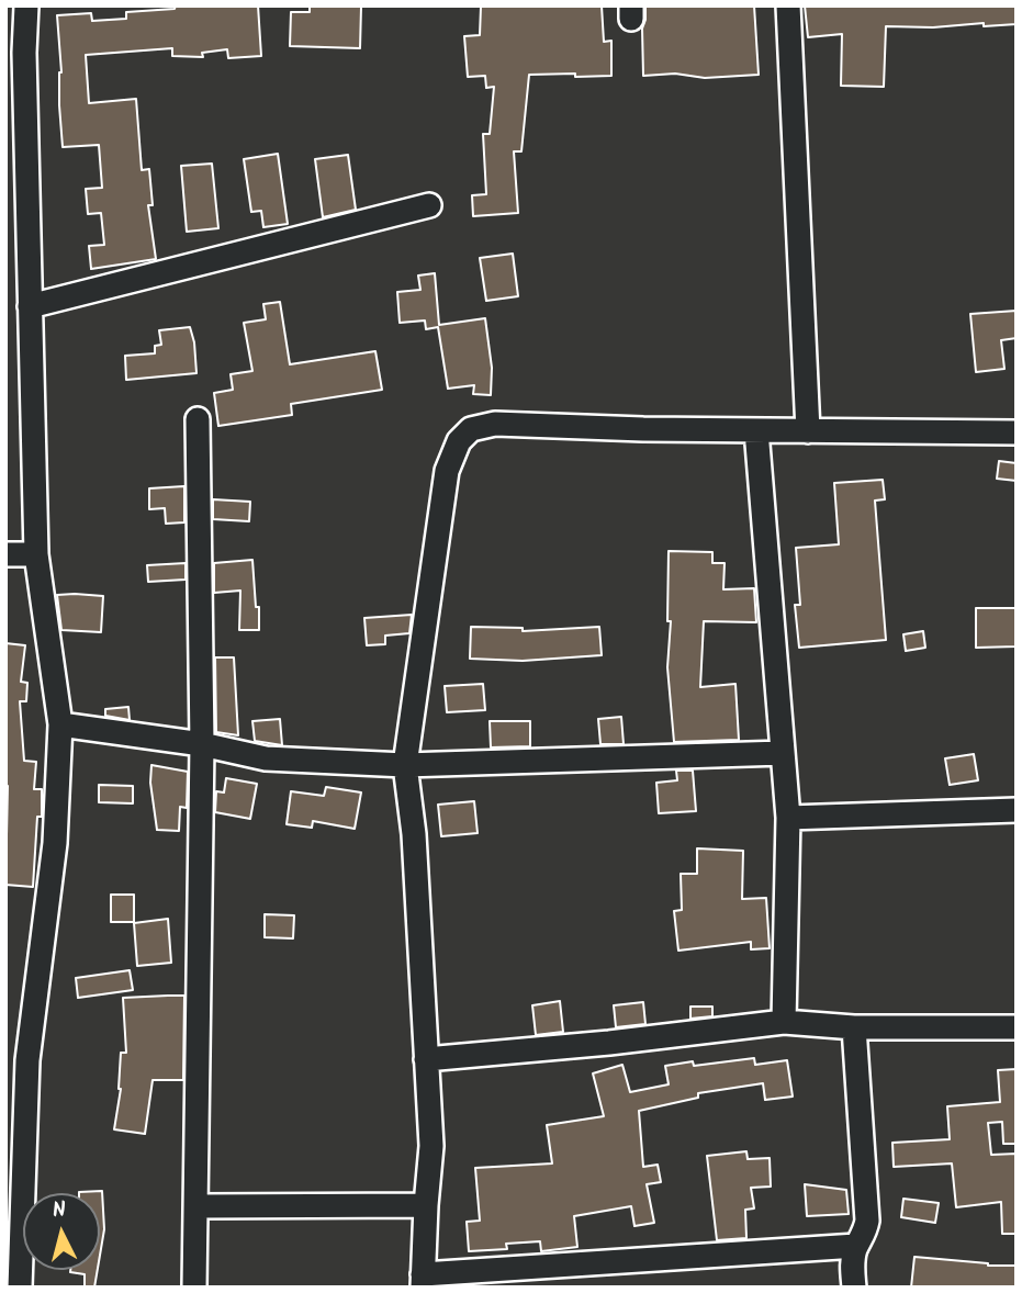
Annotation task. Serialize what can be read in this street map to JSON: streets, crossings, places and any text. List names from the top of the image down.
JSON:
{
  "north": "top"
}
